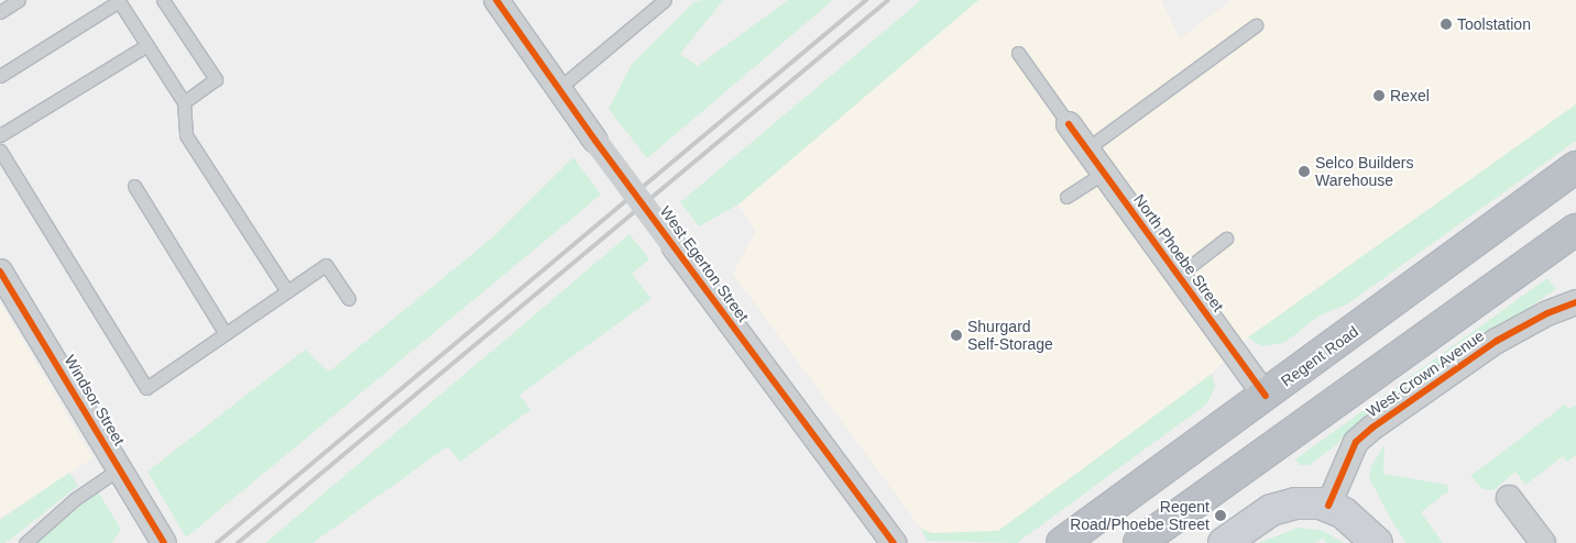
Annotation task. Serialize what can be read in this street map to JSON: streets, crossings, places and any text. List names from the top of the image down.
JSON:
{
  "streets": {
    "highway": ["Regent Road"],
    "street": [
      "North Phoebe Street",
      "West Egerton Street",
      "West Crown Avenue",
      "Windsor Street"
    ]
  },
  "crossings": [
    ["North Phoebe Street", "Regent Road"]
  ],
  "places": [
    "Toolstation",
    "Rexel",
    "Selco Builders Warehouse",
    "Shurgard Self-Storage",
    "Regent Road/Phoebe Street"
  ]
}
